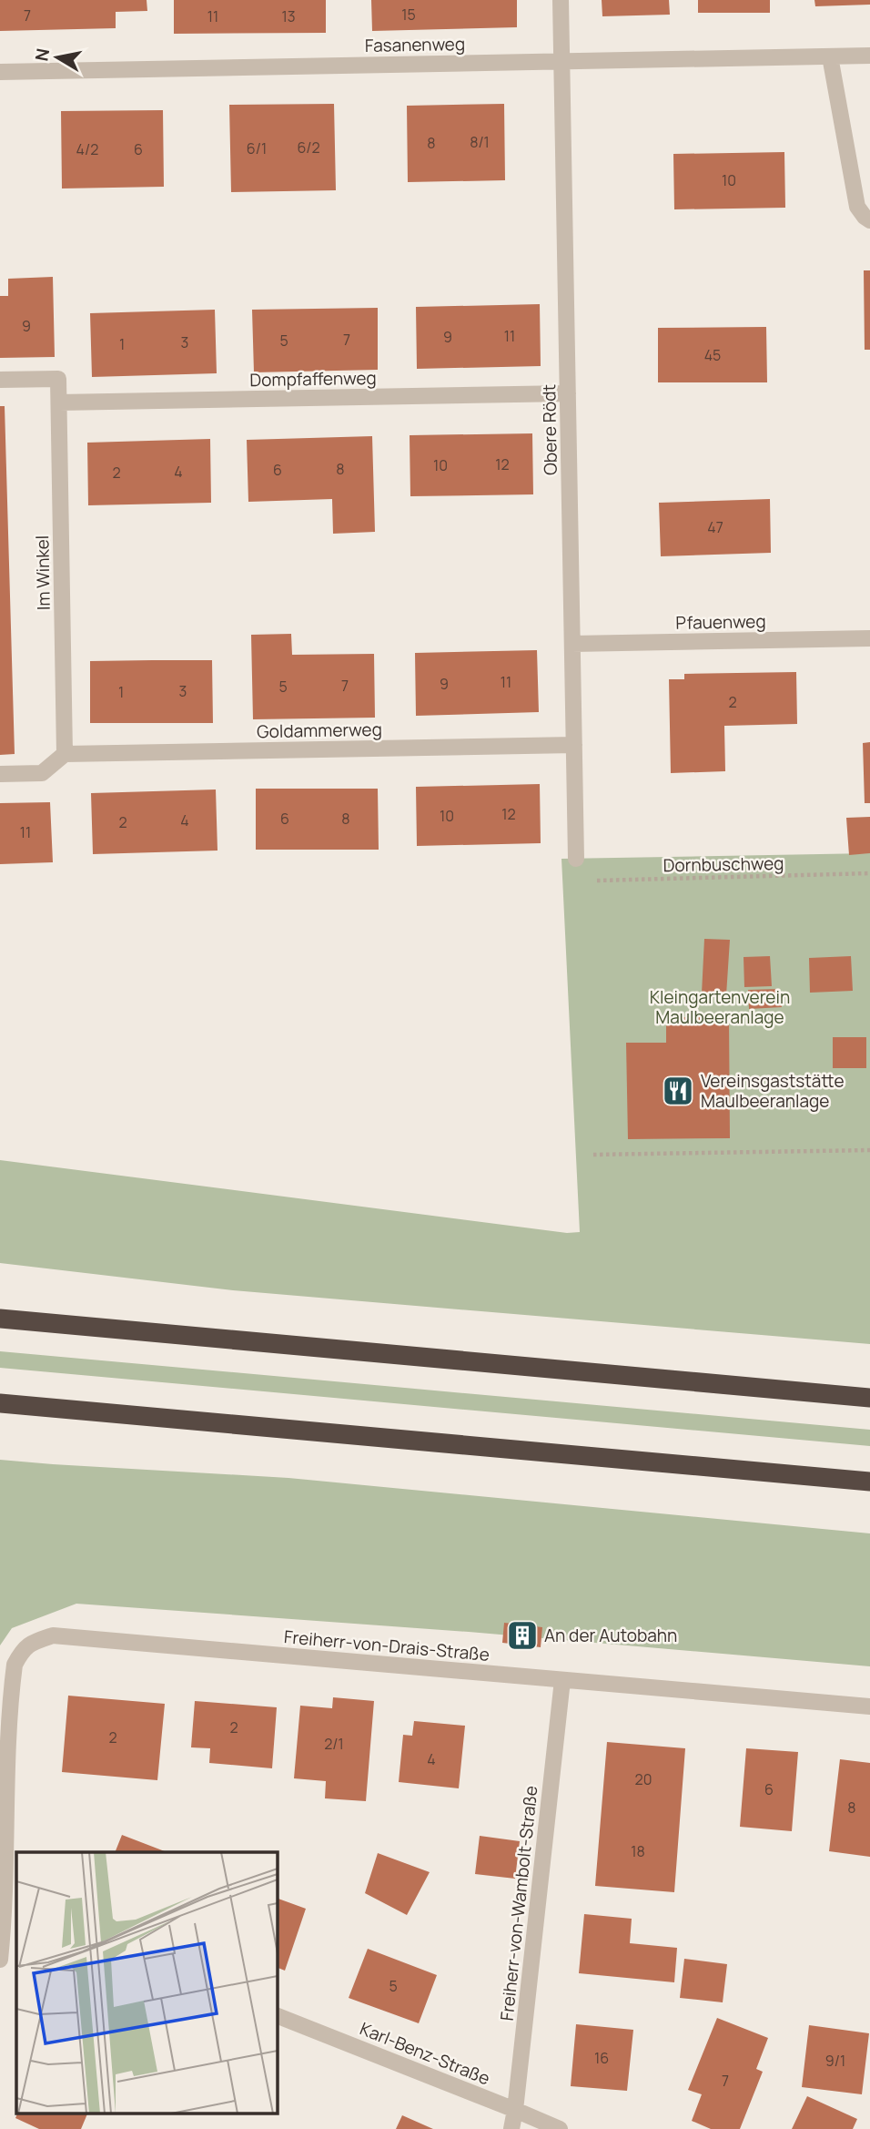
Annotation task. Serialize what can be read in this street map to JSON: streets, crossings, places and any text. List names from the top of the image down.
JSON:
{
  "streets": {
    "street": [
      "Fasanenweg",
      "Dompfaffenweg",
      "Obere Rödt",
      "Im Winkel",
      "Pfauenweg",
      "Goldammerweg",
      "Freiherr-von-Drais-Straße",
      "Freiherr-von-Wambolt-Straße",
      "Karl-Benz-Straße"
    ],
    "path": ["Dornbuschweg"]
  },
  "crossings": [
    ["Fasanenweg", "Obere Rödt"],
    ["Dompfaffenweg", "Obere Rödt"],
    ["Dompfaffenweg", "Im Winkel"],
    ["Obere Rödt", "Pfauenweg"],
    ["Obere Rödt", "Goldammerweg"],
    ["Im Winkel", "Goldammerweg"],
    ["Freiherr-von-Drais-Straße", "Freiherr-von-Wambolt-Straße"],
    ["Freiherr-von-Wambolt-Straße", "Karl-Benz-Straße"]
  ],
  "parks": ["Kleingartenverein Maulbeeranlage"],
  "places": {
    "restaurant": ["Vereinsgaststätte Maulbeeranlage"],
    "building": ["An der Autobahn"]
  },
  "house_numbers": [
    "15",
    "7",
    "11",
    "13",
    "8/1",
    "8",
    "6/2",
    "6/1",
    "4/2",
    "6",
    "10",
    "9",
    "11",
    "9",
    "7",
    "5",
    "3",
    "1",
    "45",
    "12",
    "10",
    "8",
    "6",
    "4",
    "2",
    "47",
    "11",
    "9",
    "7",
    "5",
    "3",
    "1",
    "2",
    "12",
    "10",
    "6",
    "8",
    "4",
    "2",
    "11",
    "2",
    "2",
    "2/1",
    "4",
    "20",
    "6",
    "8",
    "18",
    "5",
    "16",
    "9/1",
    "7"
  ],
  "north": "left"
}
